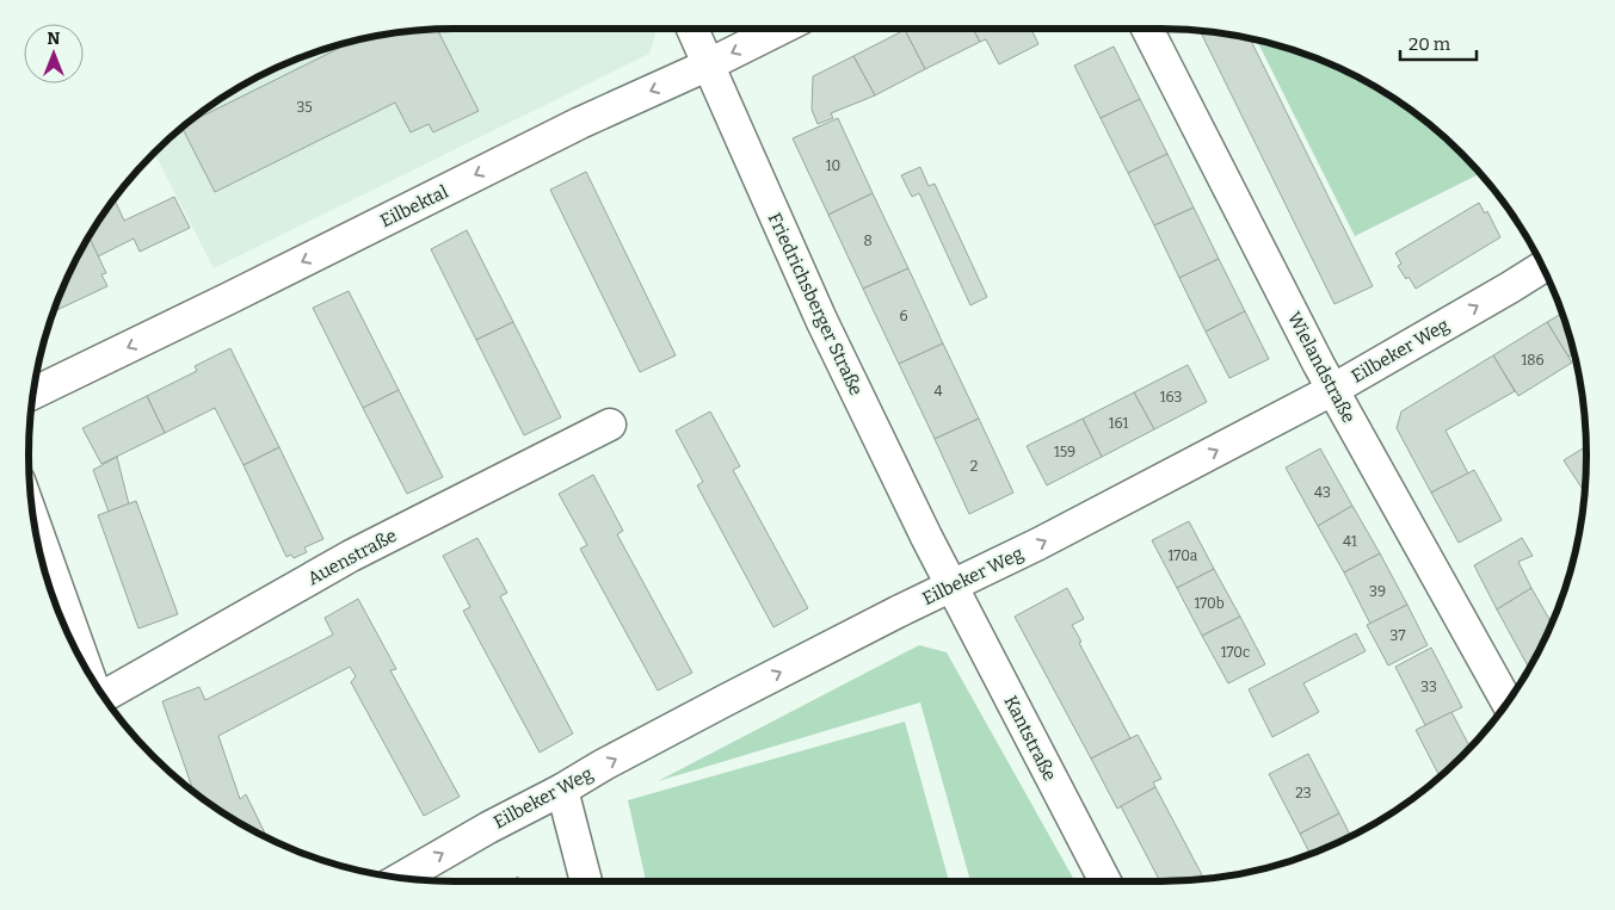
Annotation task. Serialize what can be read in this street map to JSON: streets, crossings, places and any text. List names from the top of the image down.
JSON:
{
  "streets": {
    "street": [
      "Eilbektal",
      "Friedrichsberger Straße",
      "Eilbeker Weg",
      "Wielandstraße",
      "Auenstraße",
      "Kantstraße"
    ]
  },
  "crossings": [
    ["Eilbektal", "Friedrichsberger Straße"],
    ["Friedrichsberger Straße", "Eilbeker Weg"],
    ["Friedrichsberger Straße", "Kantstraße"],
    ["Eilbeker Weg", "Wielandstraße"],
    ["Eilbeker Weg", "Kantstraße"]
  ],
  "one_way": ["Eilbektal", "Eilbeker Weg"],
  "house_numbers": [
    "35",
    "10",
    "8",
    "6",
    "186",
    "4",
    "163",
    "161",
    "159",
    "2",
    "43",
    "41",
    "170a",
    "39",
    "170b",
    "37",
    "170c",
    "33",
    "23"
  ],
  "scale_bar": "20 m",
  "north": "top"
}
